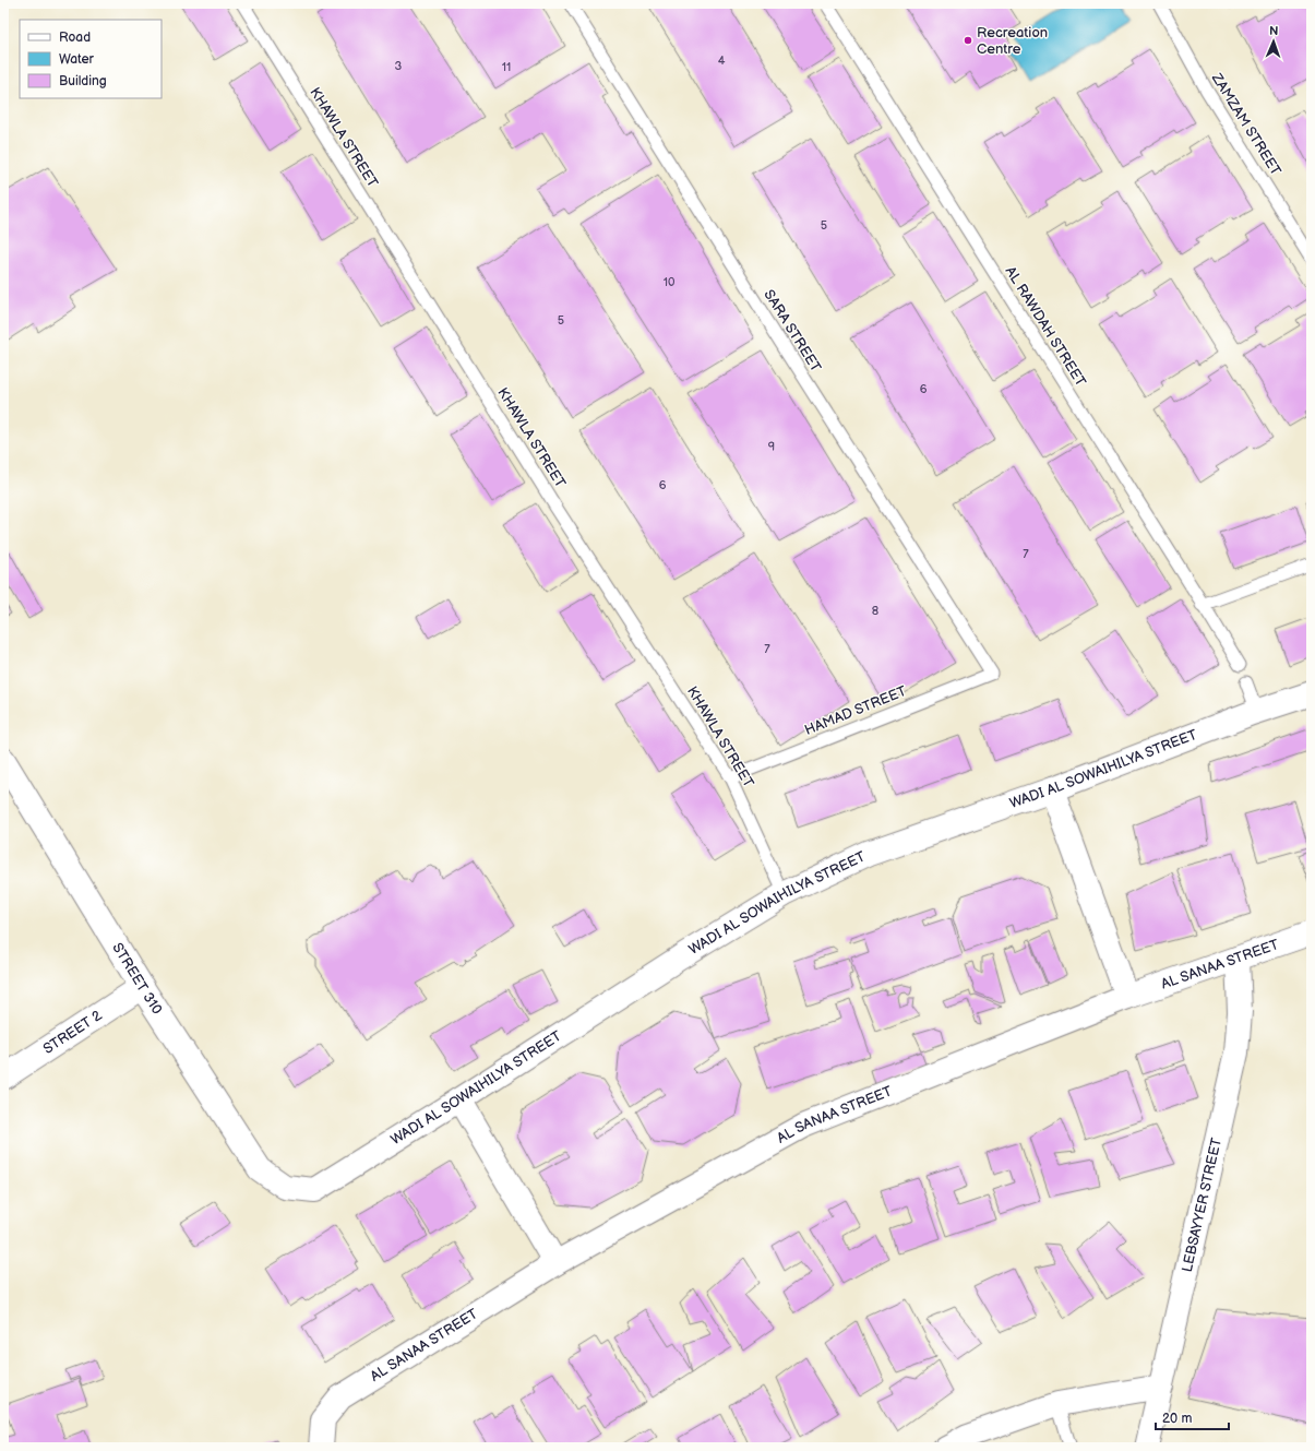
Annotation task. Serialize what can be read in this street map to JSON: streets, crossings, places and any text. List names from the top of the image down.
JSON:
{
  "streets": {
    "street": [
      "WADI AL SOWAIHILYA STREET",
      "AL SANAA STREET",
      "STREET 310",
      "STREET 2",
      "LEBSAYYER STREET"
    ],
    "lane": [
      "ZAMZAM STREET",
      "KHAWLA STREET",
      "AL RAWDAH STREET",
      "SARA STREET",
      "HAMAD STREET"
    ]
  },
  "crossings": [
    ["KHAWLA STREET", "HAMAD STREET"],
    ["KHAWLA STREET", "WADI AL SOWAIHILYA STREET"],
    ["SARA STREET", "HAMAD STREET"],
    ["WADI AL SOWAIHILYA STREET", "STREET 310"],
    ["AL SANAA STREET", "LEBSAYYER STREET"],
    ["STREET 310", "STREET 2"]
  ],
  "places": ["Recreation Centre"],
  "house_numbers": [
    "4",
    "3",
    "11",
    "5",
    "10",
    "5",
    "6",
    "9",
    "6",
    "7",
    "8",
    "7"
  ],
  "legend": ["Road", "Water", "Building"],
  "scale_bar": "20 m",
  "north": "top"
}
